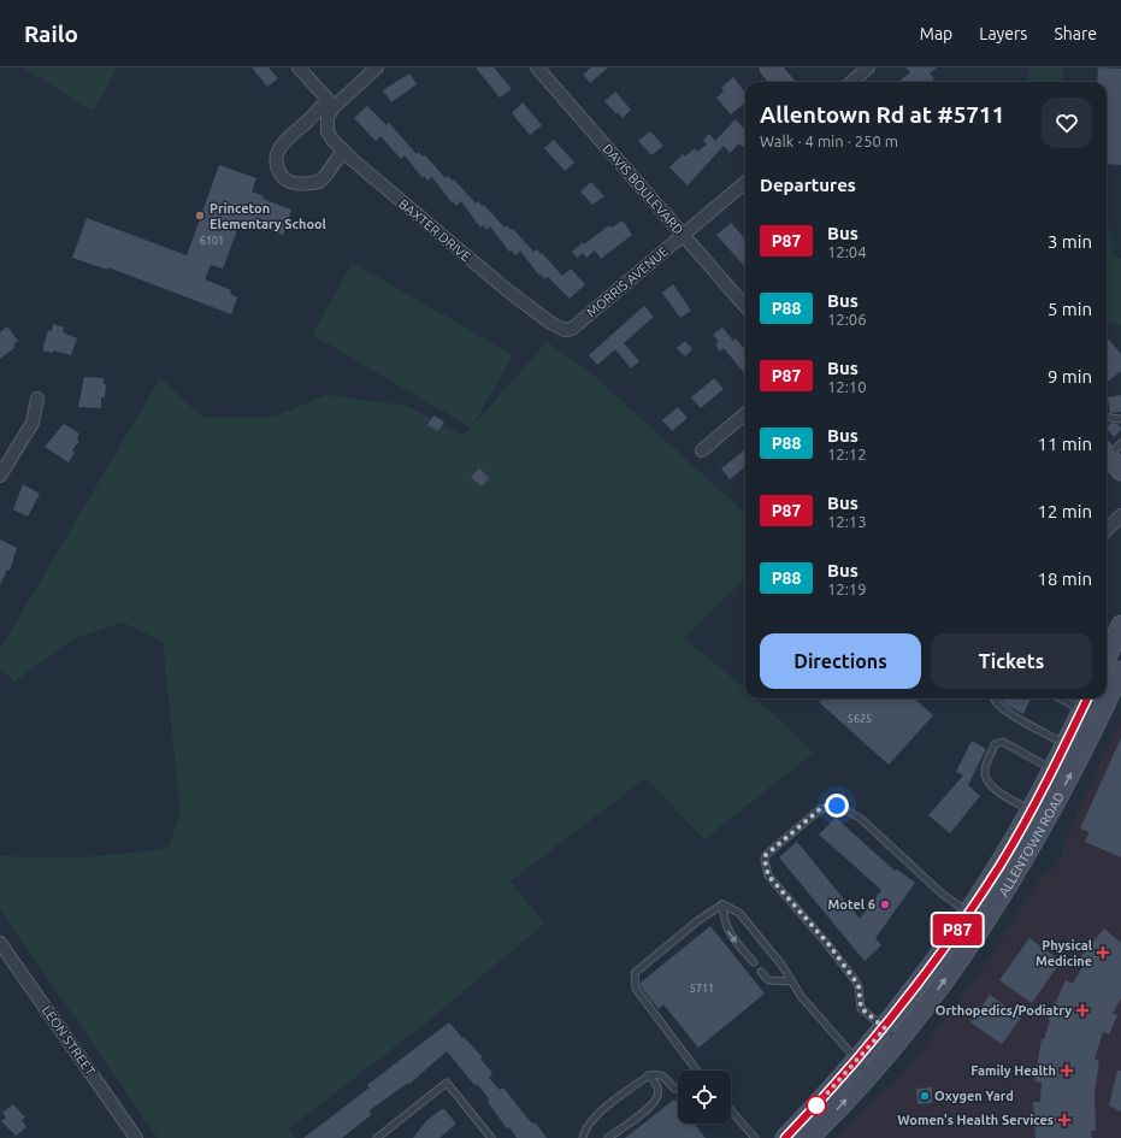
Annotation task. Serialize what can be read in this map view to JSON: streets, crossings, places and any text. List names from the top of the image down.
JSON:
{
  "streets": {
    "main road": ["ALLENTOWN ROAD"],
    "street": [
      "DAVIS BOULEVARD",
      "BAXTER DRIVE",
      "MORRIS AVENUE",
      "LEON STREET"
    ]
  },
  "crossings": [
    ["DAVIS BOULEVARD", "MORRIS AVENUE"],
    ["BAXTER DRIVE", "MORRIS AVENUE"]
  ],
  "places": {
    "other": ["Princeton Elementary School", "Motel 6", "Oxygen Yard"],
    "health": [
      "Physical Medicine",
      "Orthopedics/Podiatry",
      "Family Health",
      "Women's Health Services"
    ]
  },
  "lines": ["bus line P87"],
  "house_numbers": ["6101", "5625", "5711"],
  "page": {
    "header": "Railo",
    "nav": ["Map", "Layers", "Share"],
    "on_map": "P87",
    "heading": [
      ["Allentown Rd at #5711", "Walk · 4 min · 250 m"],
      "Departures"
    ],
    "list": [
      {
        "mark": "P87",
        "name": "Bus",
        "note": "12:04",
        "value": "3 min"
      },
      {
        "mark": "P88",
        "name": "Bus",
        "note": "12:06",
        "value": "5 min"
      },
      {
        "mark": "P87",
        "name": "Bus",
        "note": "12:10",
        "value": "9 min"
      },
      {
        "mark": "P88",
        "name": "Bus",
        "note": "12:12",
        "value": "11 min"
      },
      {
        "mark": "P87",
        "name": "Bus",
        "note": "12:13",
        "value": "12 min"
      },
      {
        "mark": "P88",
        "name": "Bus",
        "note": "12:19",
        "value": "18 min"
      }
    ],
    "buttons": ["Directions", "Tickets"]
  }
}
